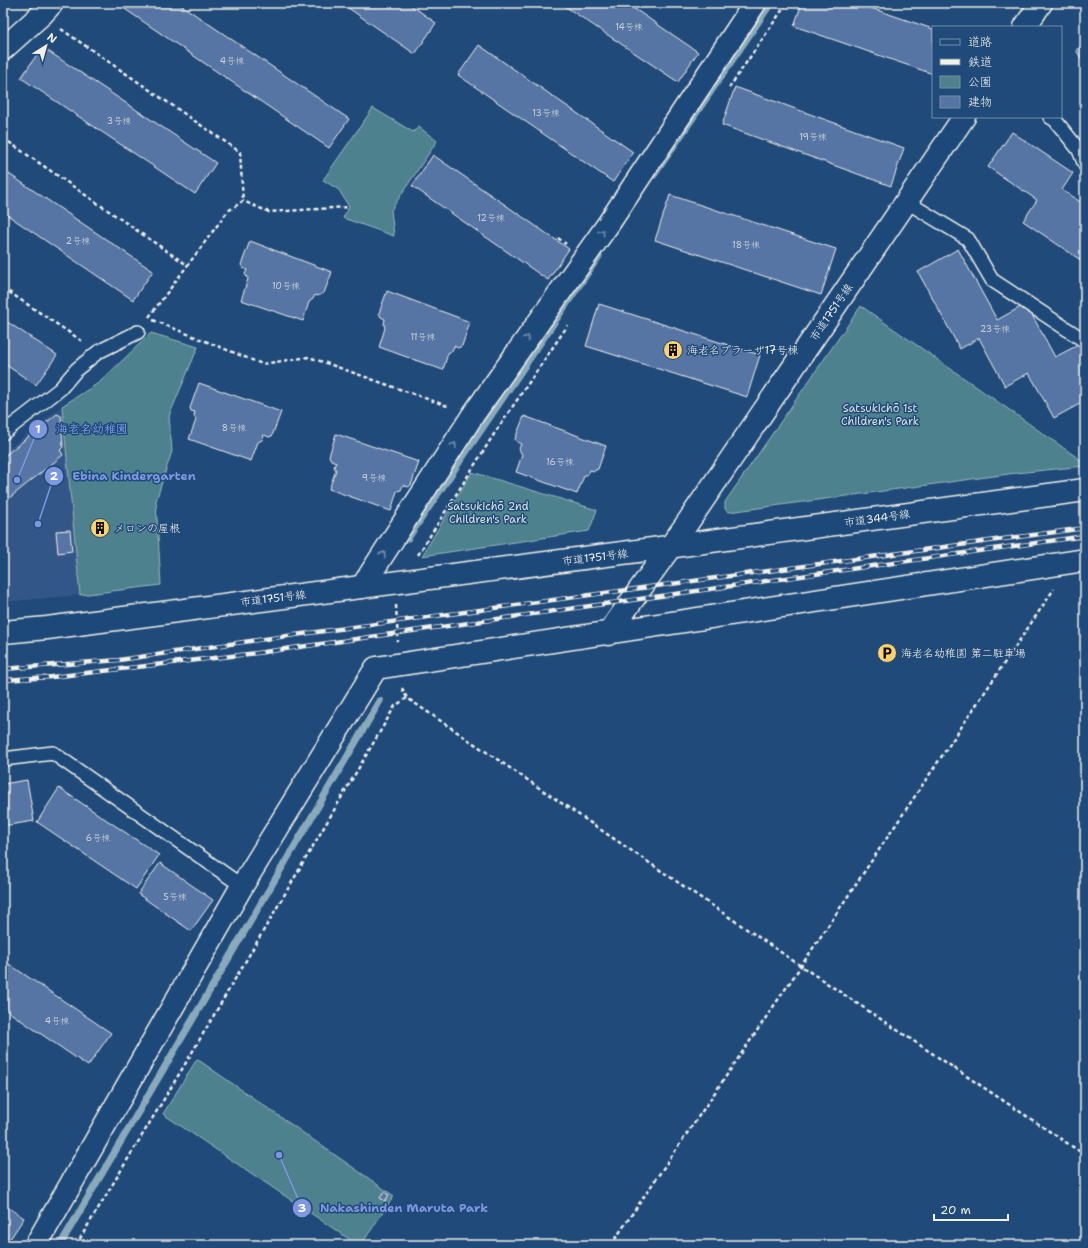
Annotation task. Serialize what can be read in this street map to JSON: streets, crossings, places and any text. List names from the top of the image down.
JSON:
{
  "streets": {
    "street": ["市道1751号線", "市道344号線"]
  },
  "crossings": [
    ["市道1751号線", "市道344号線"]
  ],
  "parks": ["Satsukichō 1st Children's Park", "Satsukichō 2nd Children's Park"],
  "places": {
    "building": ["海老名プラーザ17号棟", "メロンの屋根"],
    "other": ["海老名幼稚園", "Ebina Kindergarten", "Nakashinden Maruta Park"],
    "parking": ["海老名幼稚園 第二駐車場"]
  },
  "house_numbers": [
    "14号棟",
    "4号棟",
    "13号棟",
    "3号棟",
    "19号棟",
    "12号棟",
    "2号棟",
    "18号棟",
    "10号棟",
    "23号棟",
    "11号棟",
    "8号棟",
    "16号棟",
    "9号棟",
    "6号棟",
    "5号棟",
    "4号棟"
  ],
  "legend": [
    "道路",
    "鉄道",
    "公園",
    "建物"
  ],
  "scale_bar": "20 m",
  "north": "top right"
}
